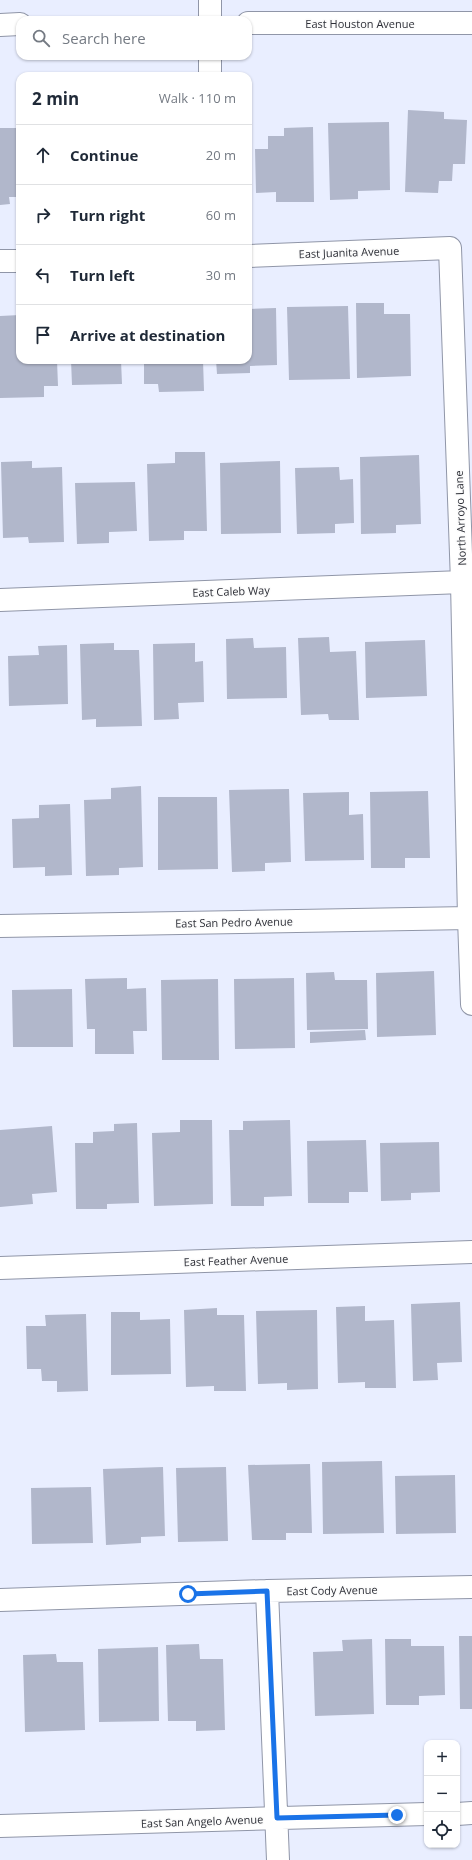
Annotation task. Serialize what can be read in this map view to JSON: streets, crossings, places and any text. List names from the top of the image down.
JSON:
{
  "streets": {
    "street": [
      "East Houston Avenue",
      "East Juanita Avenue",
      "North Arroyo Lane",
      "East Caleb Way",
      "East San Pedro Avenue",
      "East Feather Avenue",
      "East Cody Avenue",
      "East San Angelo Avenue"
    ]
  },
  "crossings": [
    ["East Juanita Avenue", "North Arroyo Lane"],
    ["North Arroyo Lane", "East Caleb Way"],
    ["North Arroyo Lane", "East San Pedro Avenue"]
  ],
  "page": {
    "search": "Search here",
    "heading": ["2 min", "Walk · 110 m"],
    "list": [
      ["Continue", "20 m"],
      ["Turn right", "60 m"],
      ["Turn left", "30 m"],
      "Arrive at destination"
    ],
    "map_buttons": ["+", "−"]
  }
}
